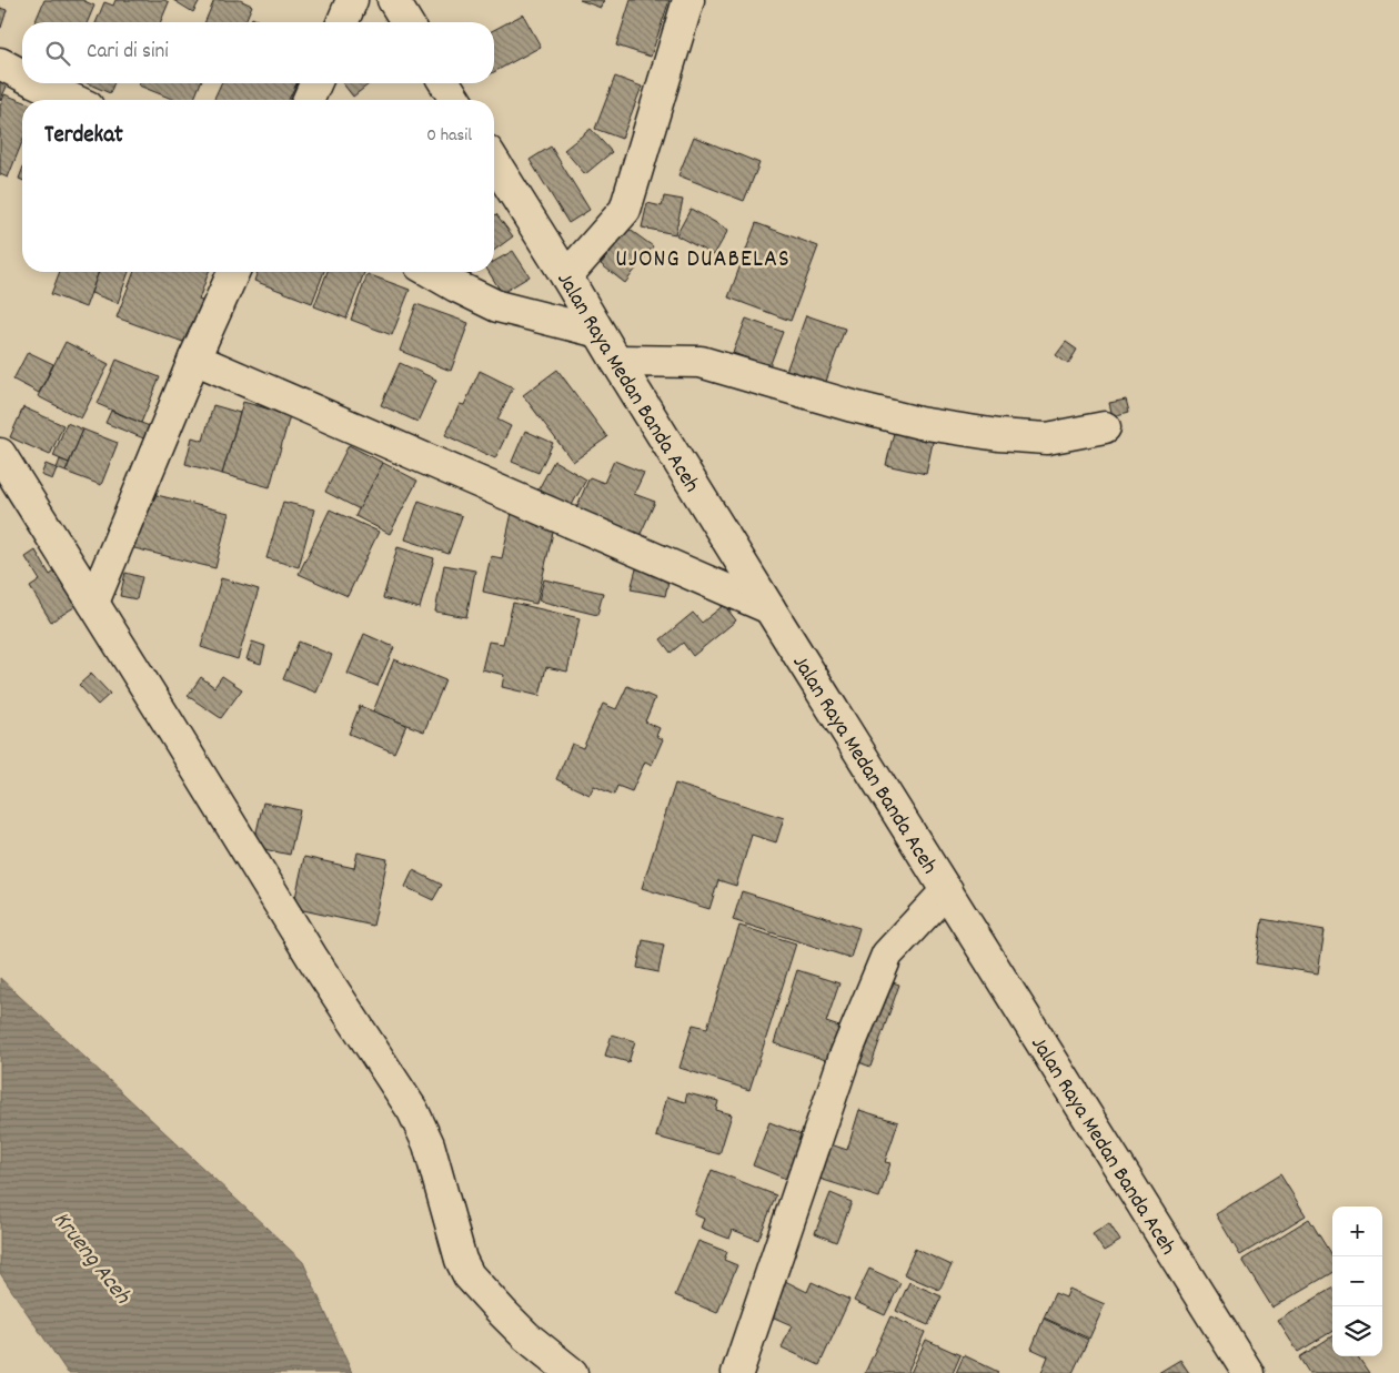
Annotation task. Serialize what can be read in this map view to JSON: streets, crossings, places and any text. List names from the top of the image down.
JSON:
{
  "streets": {
    "main road": ["Jalan Raya Medan Banda Aceh"]
  },
  "districts": ["UJONG DUABELAS"],
  "water": ["Krueng Aceh"],
  "page": {
    "search": "Cari di sini",
    "heading": ["Terdekat", "0 hasil"],
    "map_buttons": ["+", "−"]
  }
}
